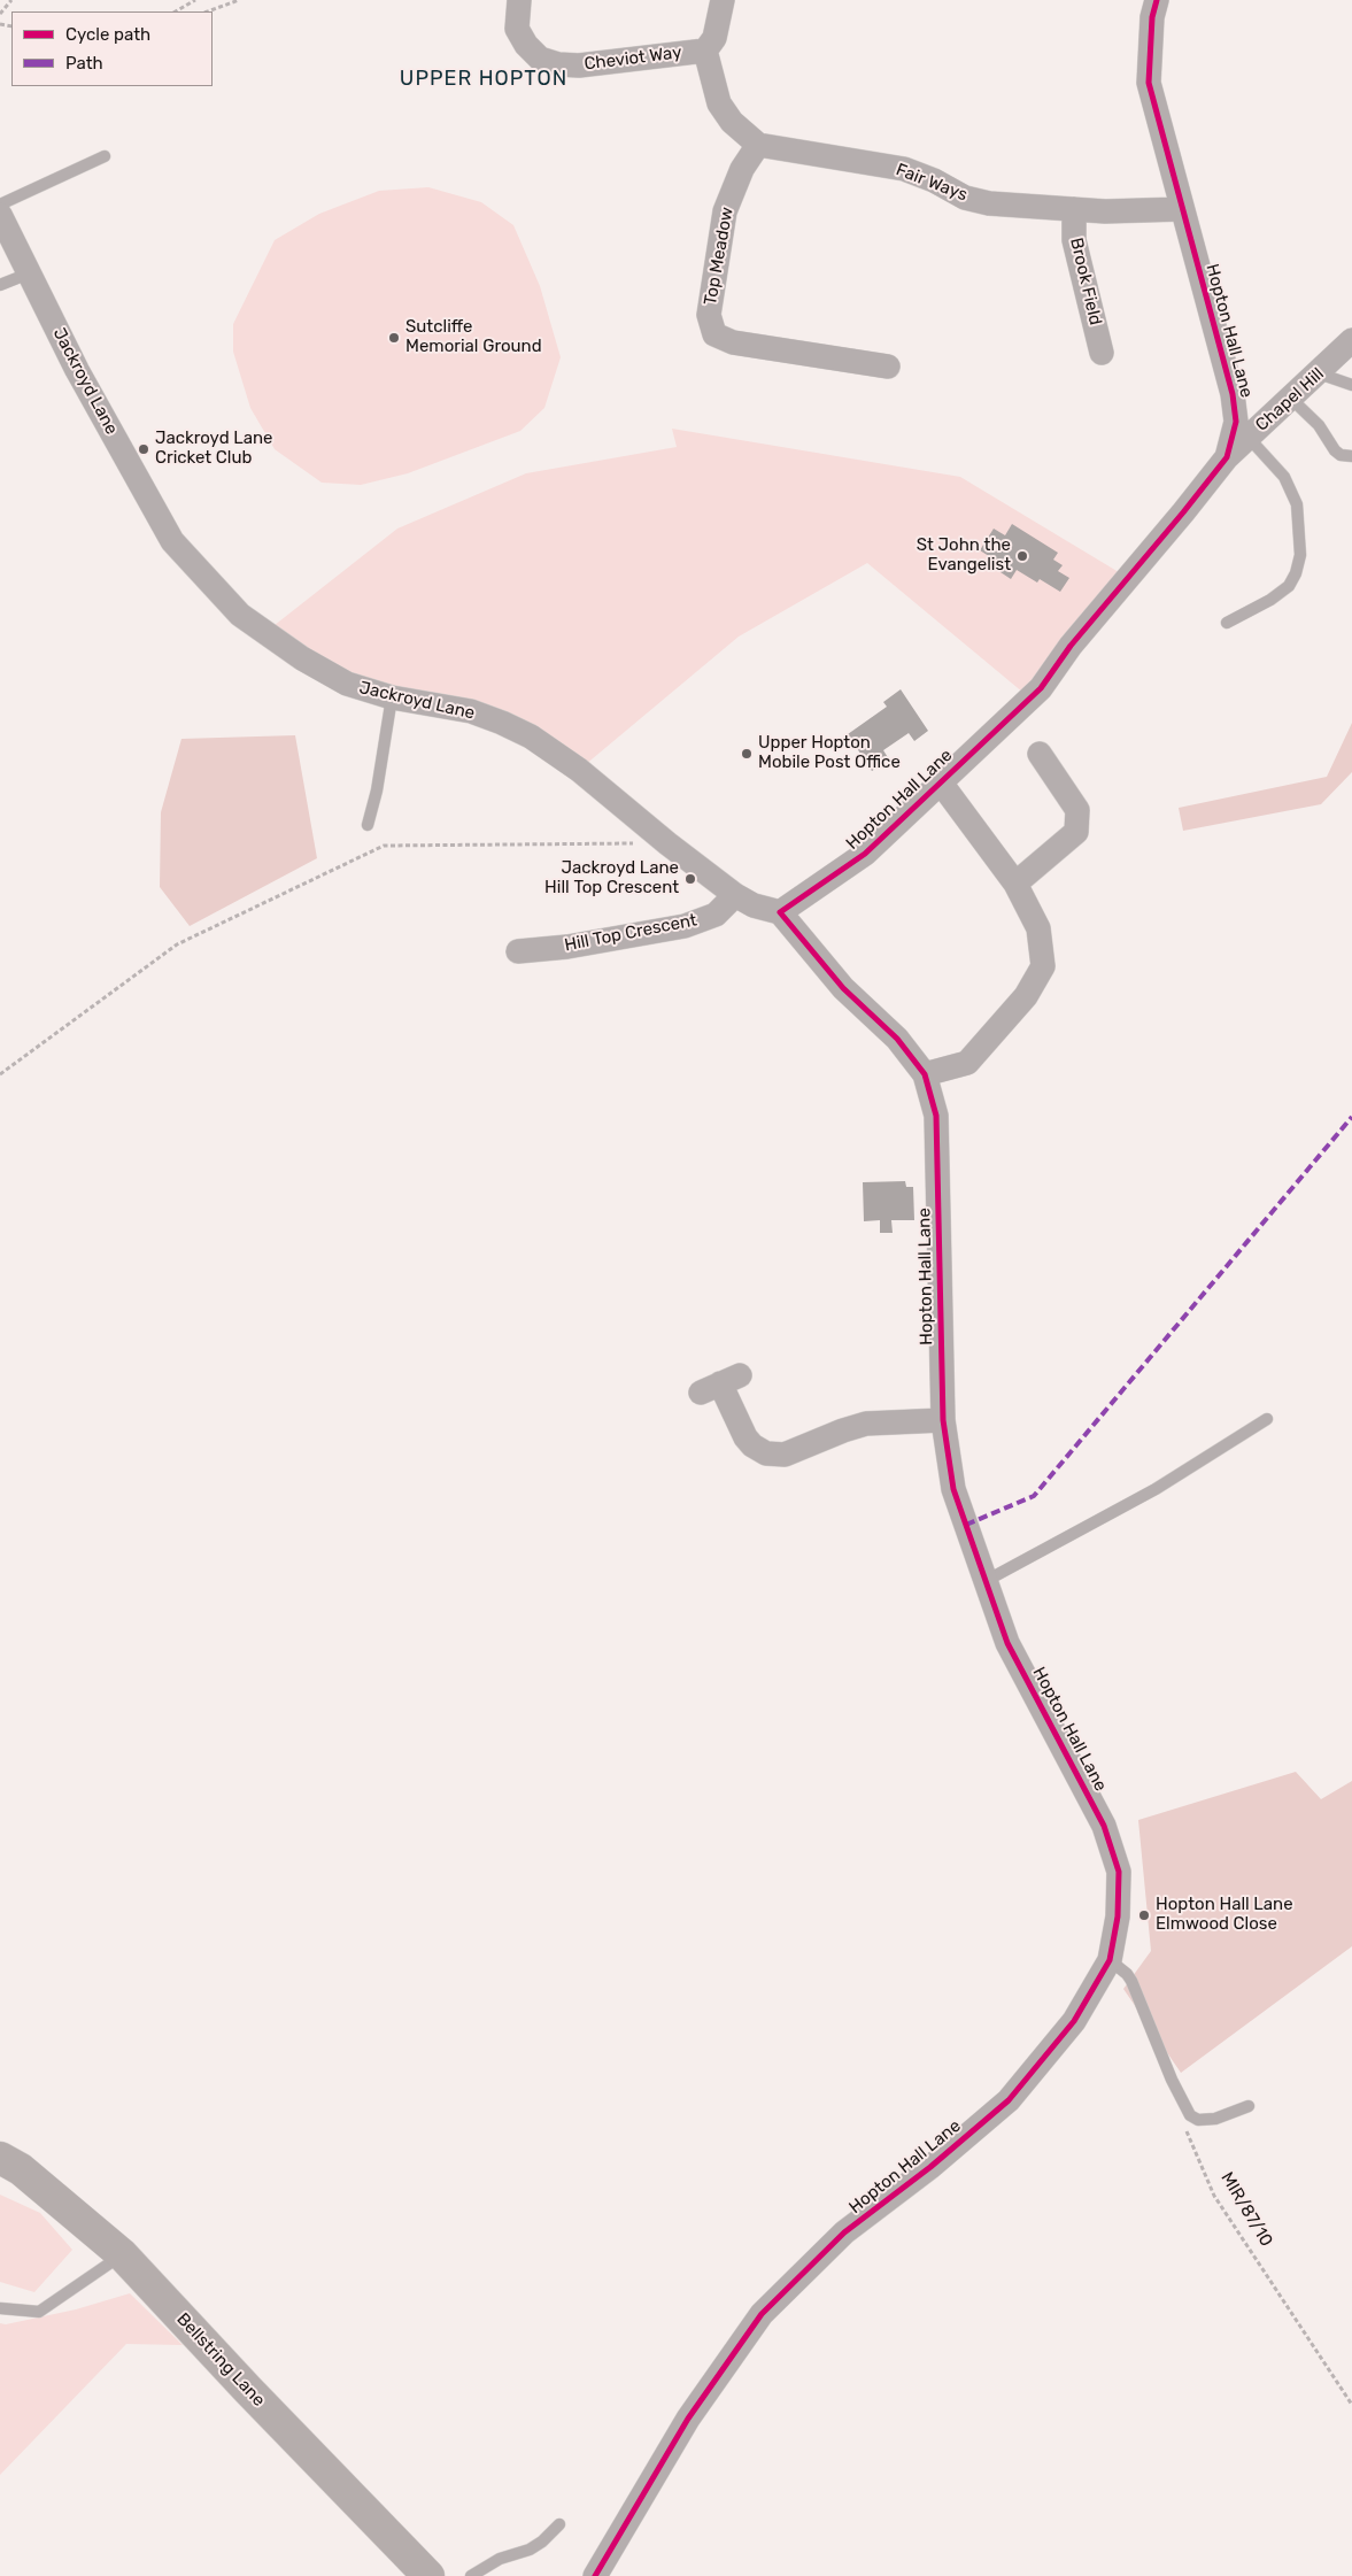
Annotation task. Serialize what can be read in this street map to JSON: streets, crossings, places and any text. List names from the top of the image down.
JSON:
{
  "streets": {
    "main road": ["Bellstring Lane"],
    "street": [
      "Cheviot Way",
      "Fair Ways",
      "Top Meadow",
      "Brook Field",
      "Hopton Hall Lane",
      "Jackroyd Lane",
      "Chapel Hill",
      "Hill Top Crescent"
    ],
    "path": ["MIR/87/10"]
  },
  "crossings": [
    ["Fair Ways", "Top Meadow"],
    ["Fair Ways", "Brook Field"],
    ["Fair Ways", "Hopton Hall Lane"],
    ["Hopton Hall Lane", "Jackroyd Lane"],
    ["Hopton Hall Lane", "Chapel Hill"],
    ["Jackroyd Lane", "Hill Top Crescent"]
  ],
  "districts": ["UPPER HOPTON"],
  "places": [
    "Sutcliffe Memorial Ground",
    "Jackroyd Lane Cricket Club",
    "St John the Evangelist",
    "Upper Hopton Mobile Post Office",
    "Jackroyd Lane Hill Top Crescent",
    "Hopton Hall Lane Elmwood Close"
  ],
  "legend": ["Cycle path", "Path"]
}
